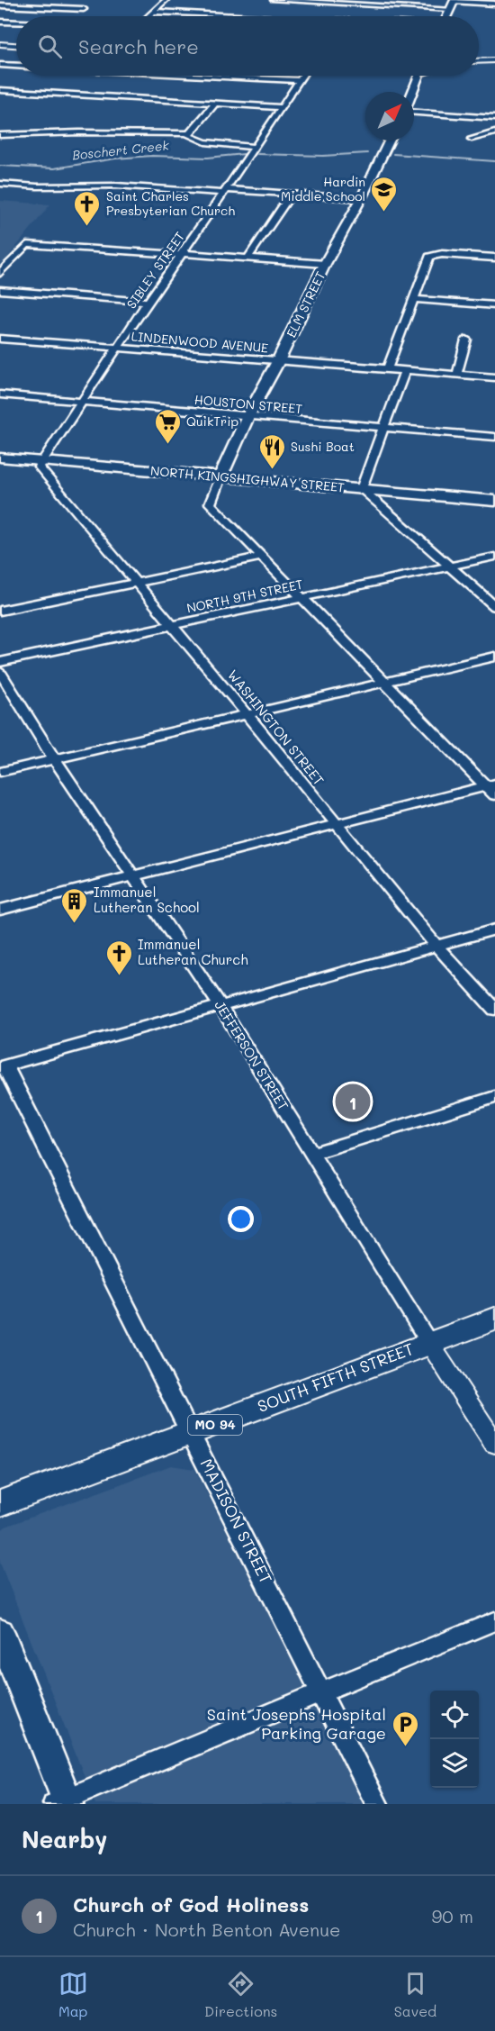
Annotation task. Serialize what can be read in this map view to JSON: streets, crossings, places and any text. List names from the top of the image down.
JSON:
{
  "streets": {
    "main road": [
      "ELM STREET",
      "NORTH KINGSHIGHWAY STREET",
      "SOUTH FIFTH STREET",
      "MO 94"
    ],
    "street": [
      "SIBLEY STREET",
      "LINDENWOOD AVENUE",
      "HOUSTON STREET",
      "NORTH 9TH STREET",
      "WASHINGTON STREET",
      "JEFFERSON STREET",
      "MADISON STREET"
    ]
  },
  "crossings": [
    ["SIBLEY STREET", "LINDENWOOD AVENUE"],
    ["SIBLEY STREET", "HOUSTON STREET"],
    ["SIBLEY STREET", "NORTH KINGSHIGHWAY STREET"],
    ["SIBLEY STREET", "WASHINGTON STREET"],
    ["ELM STREET", "LINDENWOOD AVENUE"],
    ["ELM STREET", "HOUSTON STREET"],
    ["ELM STREET", "NORTH KINGSHIGHWAY STREET"],
    ["NORTH KINGSHIGHWAY STREET", "WASHINGTON STREET"],
    ["NORTH 9TH STREET", "WASHINGTON STREET"],
    ["JEFFERSON STREET", "SOUTH FIFTH STREET"],
    ["JEFFERSON STREET", "MO 94"],
    ["SOUTH FIFTH STREET", "MO 94"],
    ["SOUTH FIFTH STREET", "MADISON STREET"]
  ],
  "water": ["Boschert Creek"],
  "places": {
    "school or university": ["Hardin Middle School"],
    "church": ["Saint Charles Presbyterian Church", "Immanuel Lutheran Church"],
    "supermarket": ["QuikTrip"],
    "restaurant": ["Sushi Boat"],
    "building": ["Immanuel Lutheran School"],
    "parking": ["Saint Josephs Hospital Parking Garage"]
  },
  "north": "top right",
  "page": {
    "search": "Search here",
    "pins": "1",
    "heading": "Nearby",
    "list": [
      {
        "mark": "1",
        "name": "Church of God Holiness",
        "note": "Church · North Benton Avenue",
        "value": "90 m"
      }
    ],
    "nav": ["Map", "Directions", "Saved"]
  }
}
